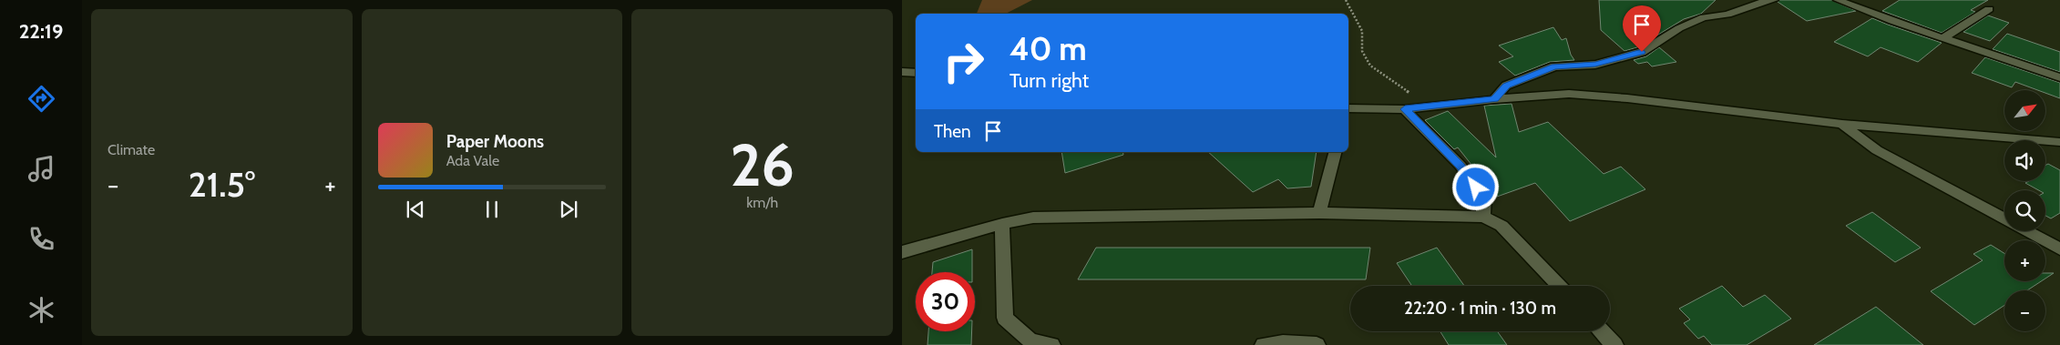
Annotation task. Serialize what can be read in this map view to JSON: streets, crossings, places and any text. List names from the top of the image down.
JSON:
{
  "north": "top right",
  "page": {
    "tabs": "22:19",
    "tile": [
      "Climate",
      ["26", "km/h"]
    ],
    "turn": ["40 m", "Turn right"],
    "map_buttons": ["+", "−"],
    "then": "Then",
    "song": ["Paper Moons", "Ada Vale"],
    "heat": ["−", "21.5°", "+"],
    "limit": "30",
    "trip": "22:20 · 1 min · 130 m"
  }
}
